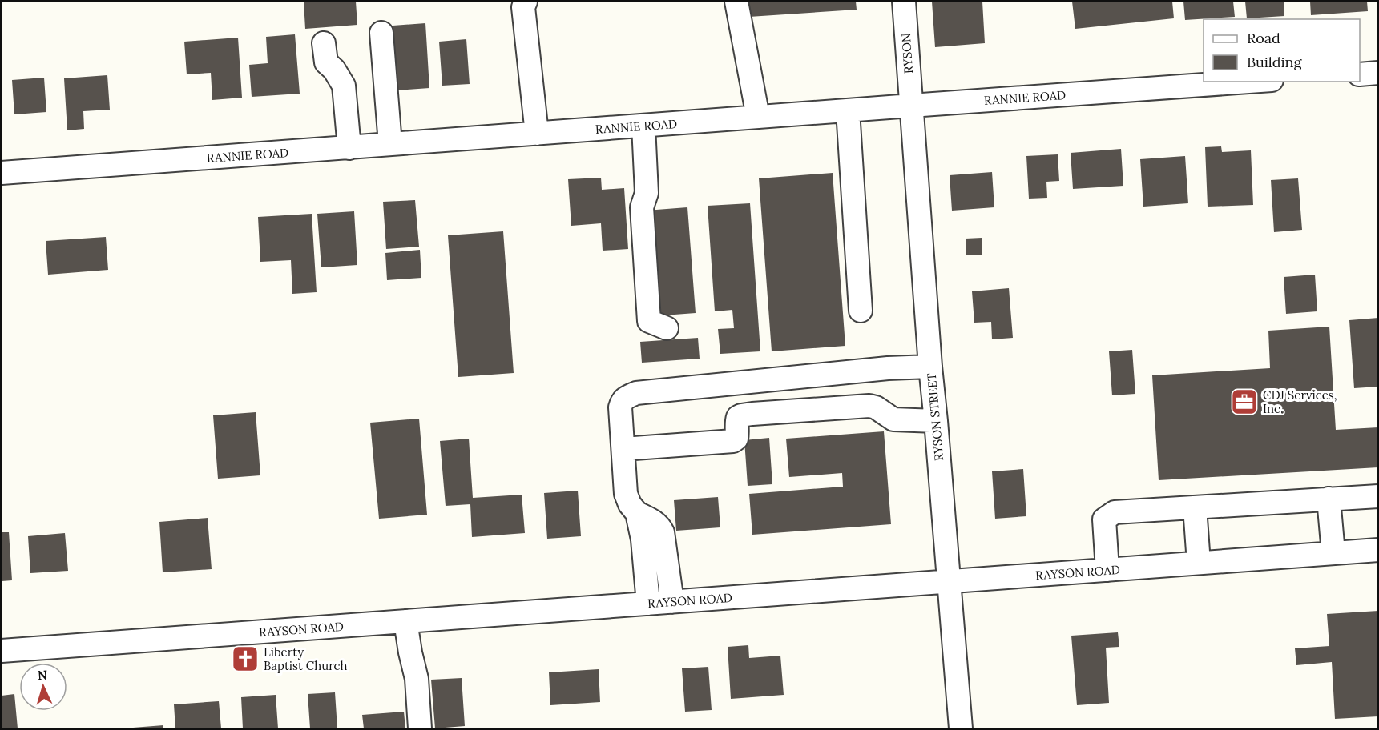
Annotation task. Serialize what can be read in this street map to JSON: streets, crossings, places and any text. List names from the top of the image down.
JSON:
{
  "streets": {
    "street": [
      "RYSON",
      "RANNIE ROAD",
      "RYSON STREET",
      "RAYSON ROAD"
    ]
  },
  "crossings": [
    ["RYSON", "RANNIE ROAD"],
    ["RYSON", "RYSON STREET"],
    ["RANNIE ROAD", "RYSON STREET"],
    ["RYSON STREET", "RAYSON ROAD"]
  ],
  "places": {
    "office": ["CDJ Services, Inc."],
    "church": ["Liberty Baptist Church"]
  },
  "legend": ["Road", "Building"],
  "north": "top"
}
